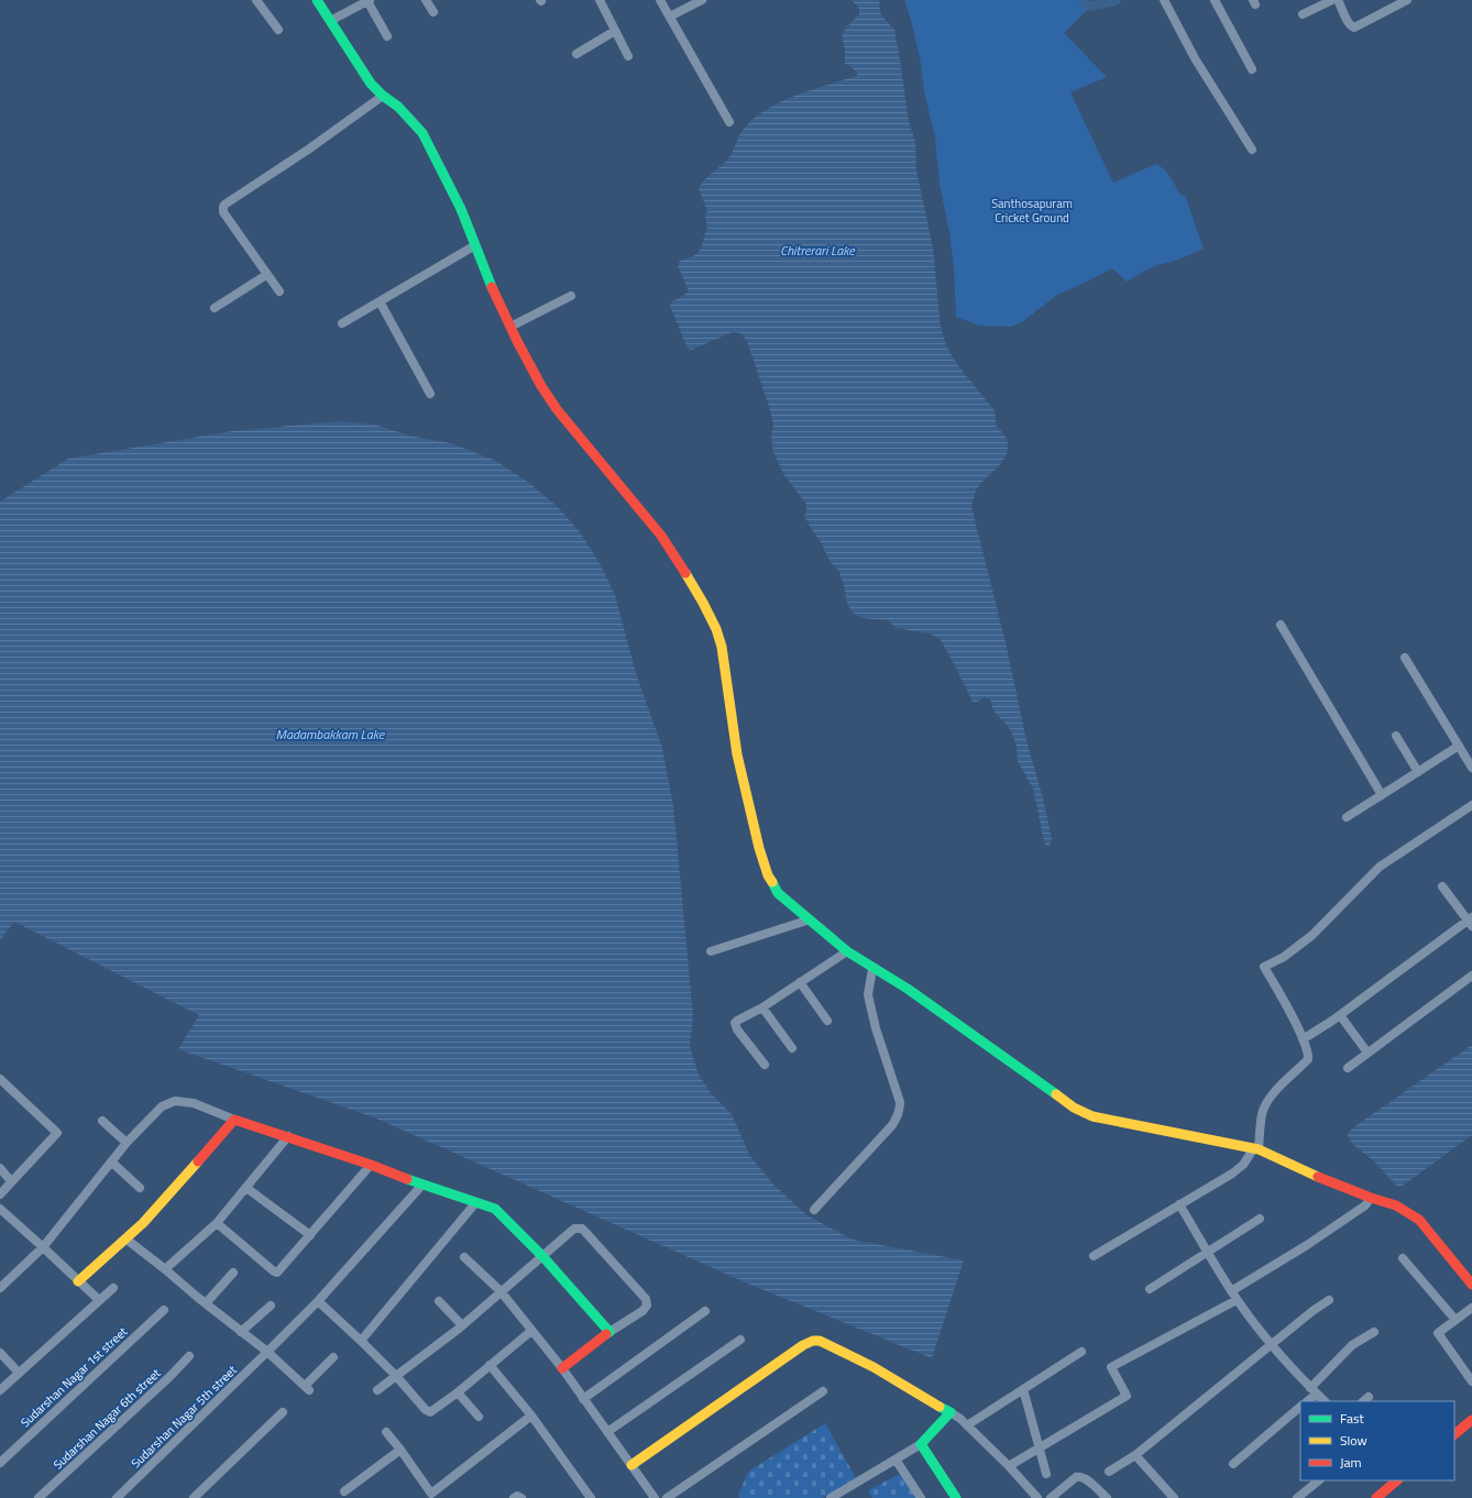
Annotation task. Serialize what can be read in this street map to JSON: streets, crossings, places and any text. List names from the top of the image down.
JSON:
{
  "streets": {
    "street": ["Sudarshan Nagar 1st street", "Sudarshan Nagar 5th street", "Sudarshan Nagar 6th street"]
  },
  "water": ["Chitrerari Lake", "Madambakkam Lake"],
  "parks": ["Santhosapuram Cricket Ground"],
  "legend": ["Fast", "Slow", "Jam"]
}
